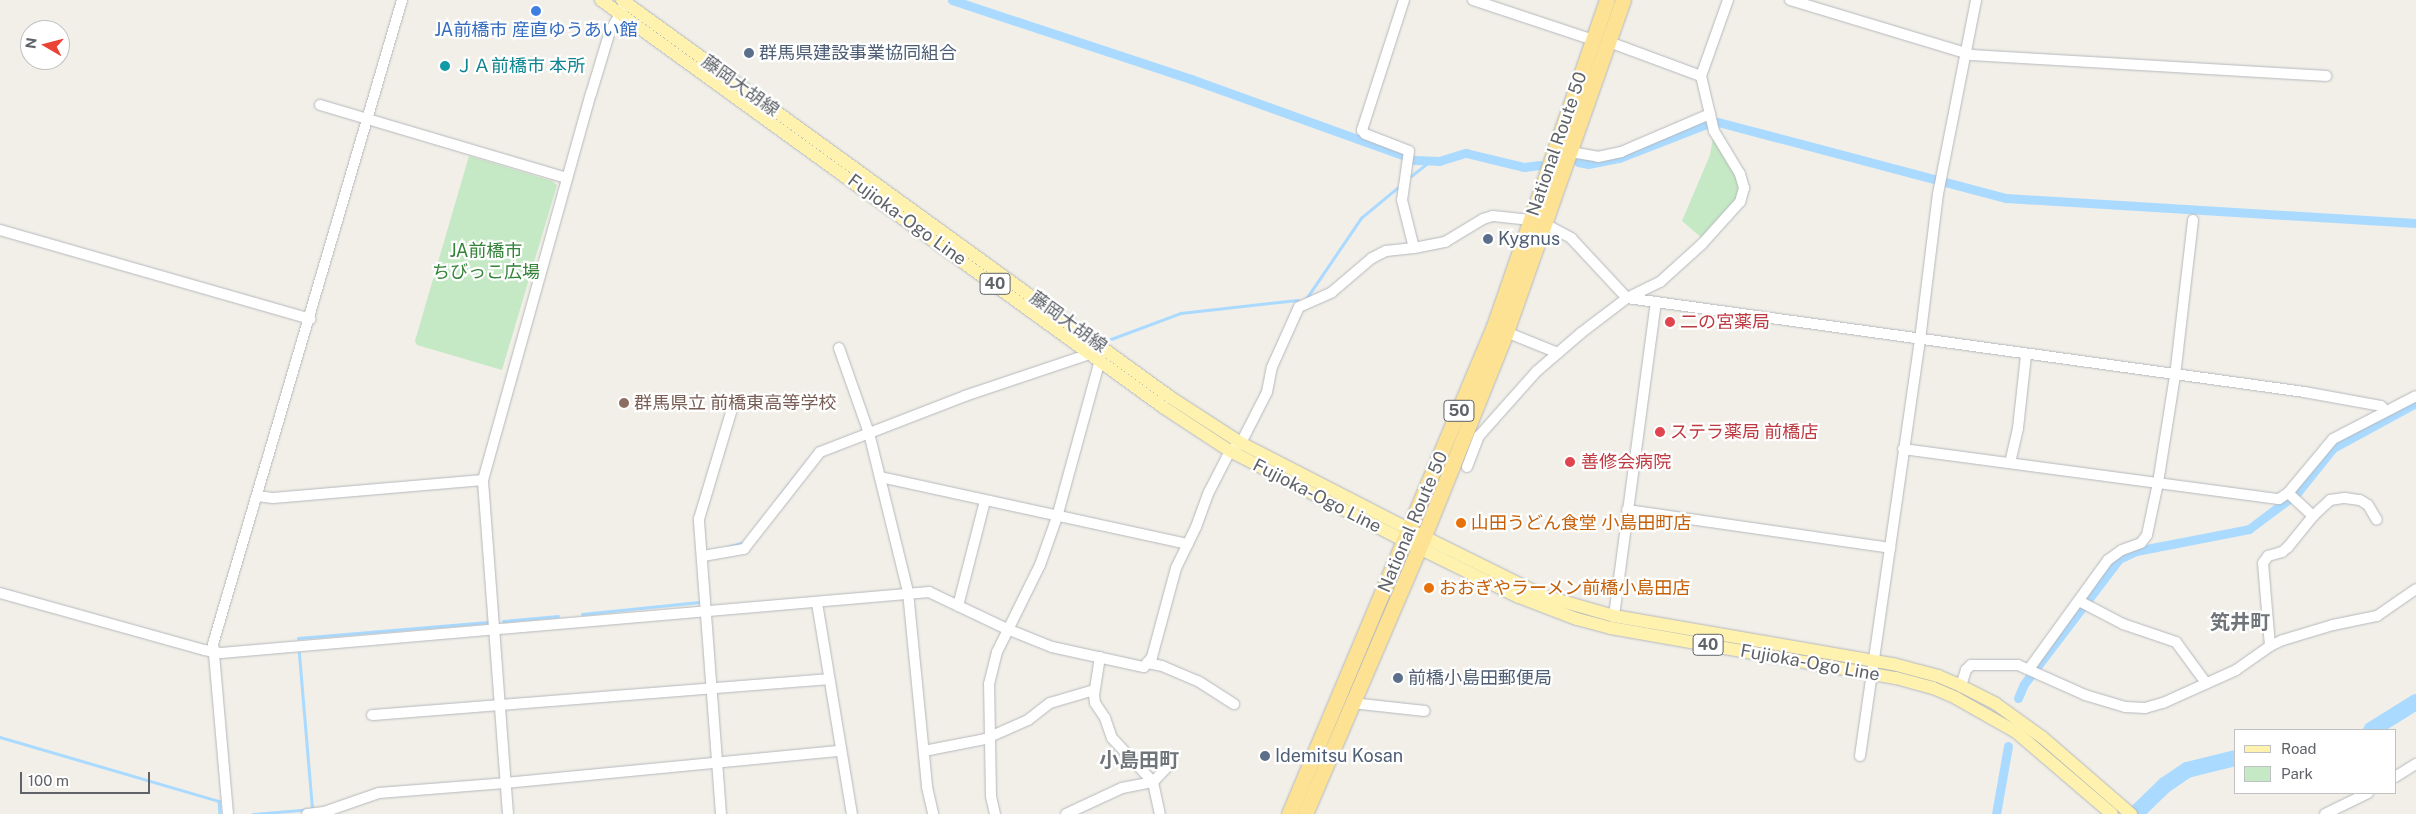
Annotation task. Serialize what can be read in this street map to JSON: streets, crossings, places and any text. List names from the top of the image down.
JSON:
{
  "streets": {
    "highway": ["National Route 50", "50"],
    "main road": ["藤岡大胡線", "Fujioka-Ogo Line", "40"]
  },
  "crossings": [
    ["藤岡大胡線", "National Route 50"],
    ["藤岡大胡線", "Fujioka-Ogo Line"],
    ["National Route 50", "Fujioka-Ogo Line"]
  ],
  "districts": ["笂井町", "小島田町"],
  "parks": ["JA前橋市 ちびっこ広場"],
  "places": [
    "JA前橋市 産直ゆうあい館",
    "群馬県建設事業協同組合",
    "ＪＡ前橋市 本所",
    "Kygnus",
    "二の宮薬局",
    "群馬県立 前橋東高等学校",
    "ステラ薬局 前橋店",
    "善修会病院",
    "山田うどん食堂 小島田町店",
    "おおぎやラーメン前橋小島田店",
    "前橋小島田郵便局",
    "Idemitsu Kosan"
  ],
  "legend": ["Road", "Park"],
  "scale_bar": "100 m",
  "north": "left"
}
